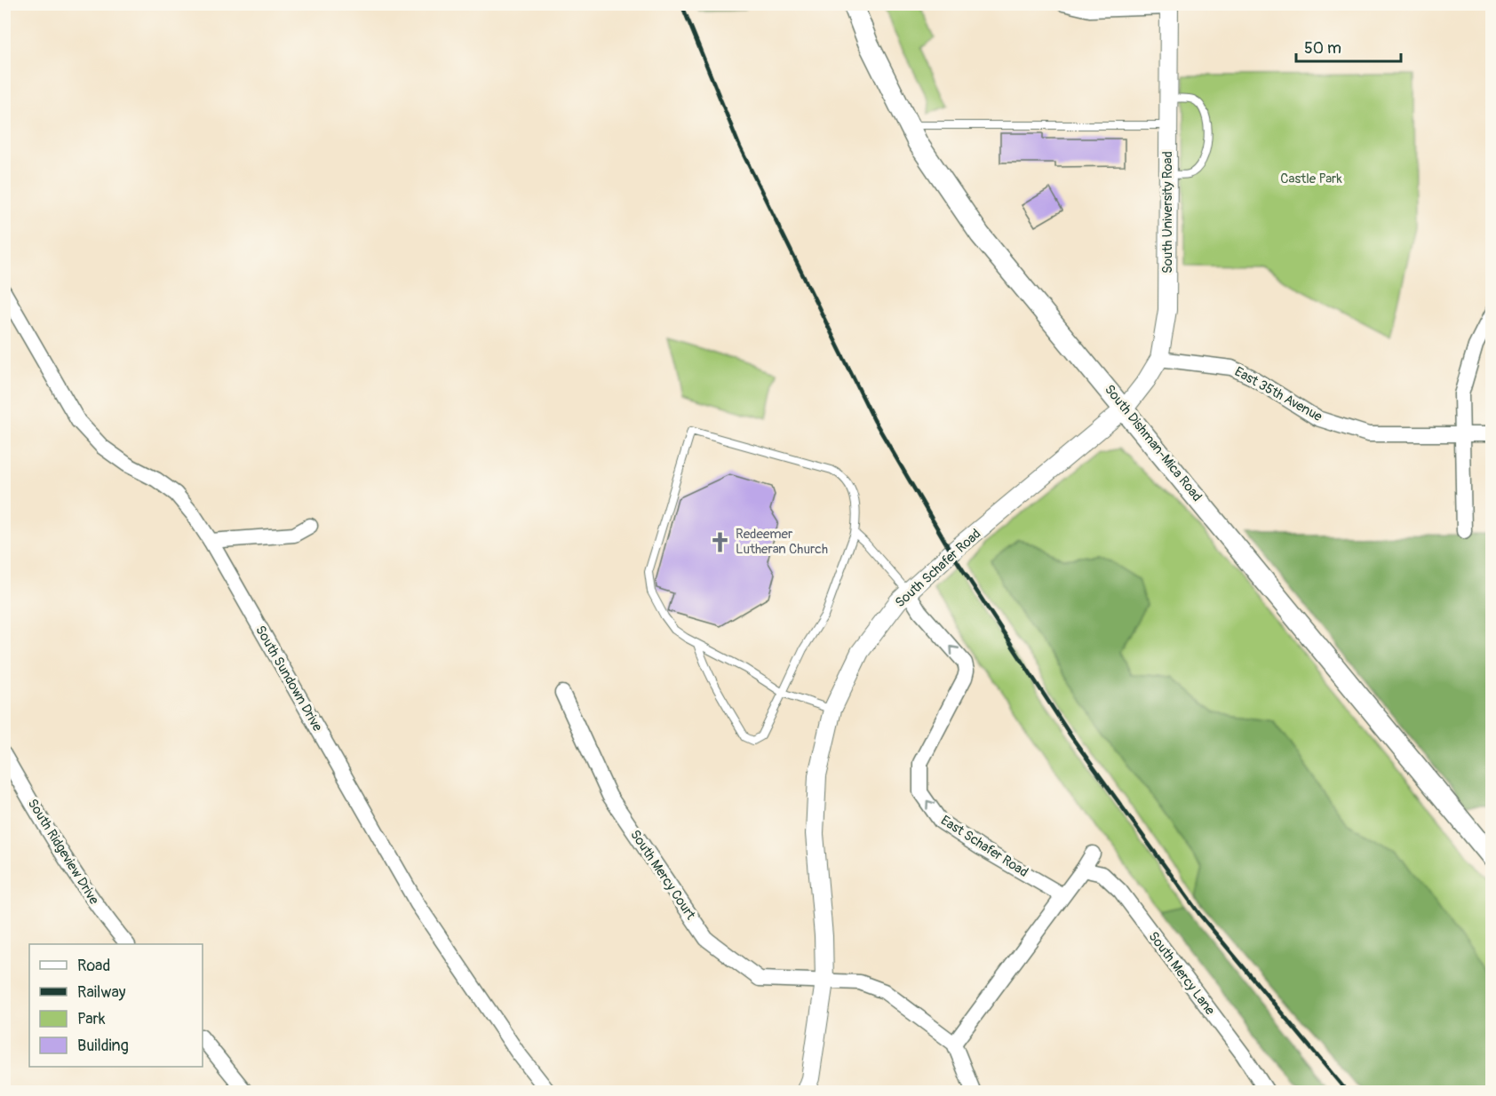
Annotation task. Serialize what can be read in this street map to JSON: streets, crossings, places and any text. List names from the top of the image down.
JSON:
{
  "streets": {
    "main road": ["South Dishman-Mica Road"],
    "street": [
      "South University Road",
      "East 35th Avenue",
      "South Schafer Road",
      "South Sundown Drive",
      "East Schafer Road",
      "South Ridgeview Drive",
      "South Mercy Court",
      "South Mercy Lane"
    ]
  },
  "crossings": [
    ["South University Road", "East 35th Avenue"],
    ["South University Road", "South Dishman-Mica Road"],
    ["South University Road", "South Schafer Road"],
    ["South Dishman-Mica Road", "South Schafer Road"],
    ["South Schafer Road", "East Schafer Road"],
    ["South Schafer Road", "South Mercy Court"]
  ],
  "one_way": ["East Schafer Road"],
  "parks": ["Castle Park"],
  "places": {
    "church": ["Redeemer Lutheran Church"]
  },
  "legend": [
    "Road",
    "Railway",
    "Park",
    "Building"
  ],
  "scale_bar": "50 m"
}
